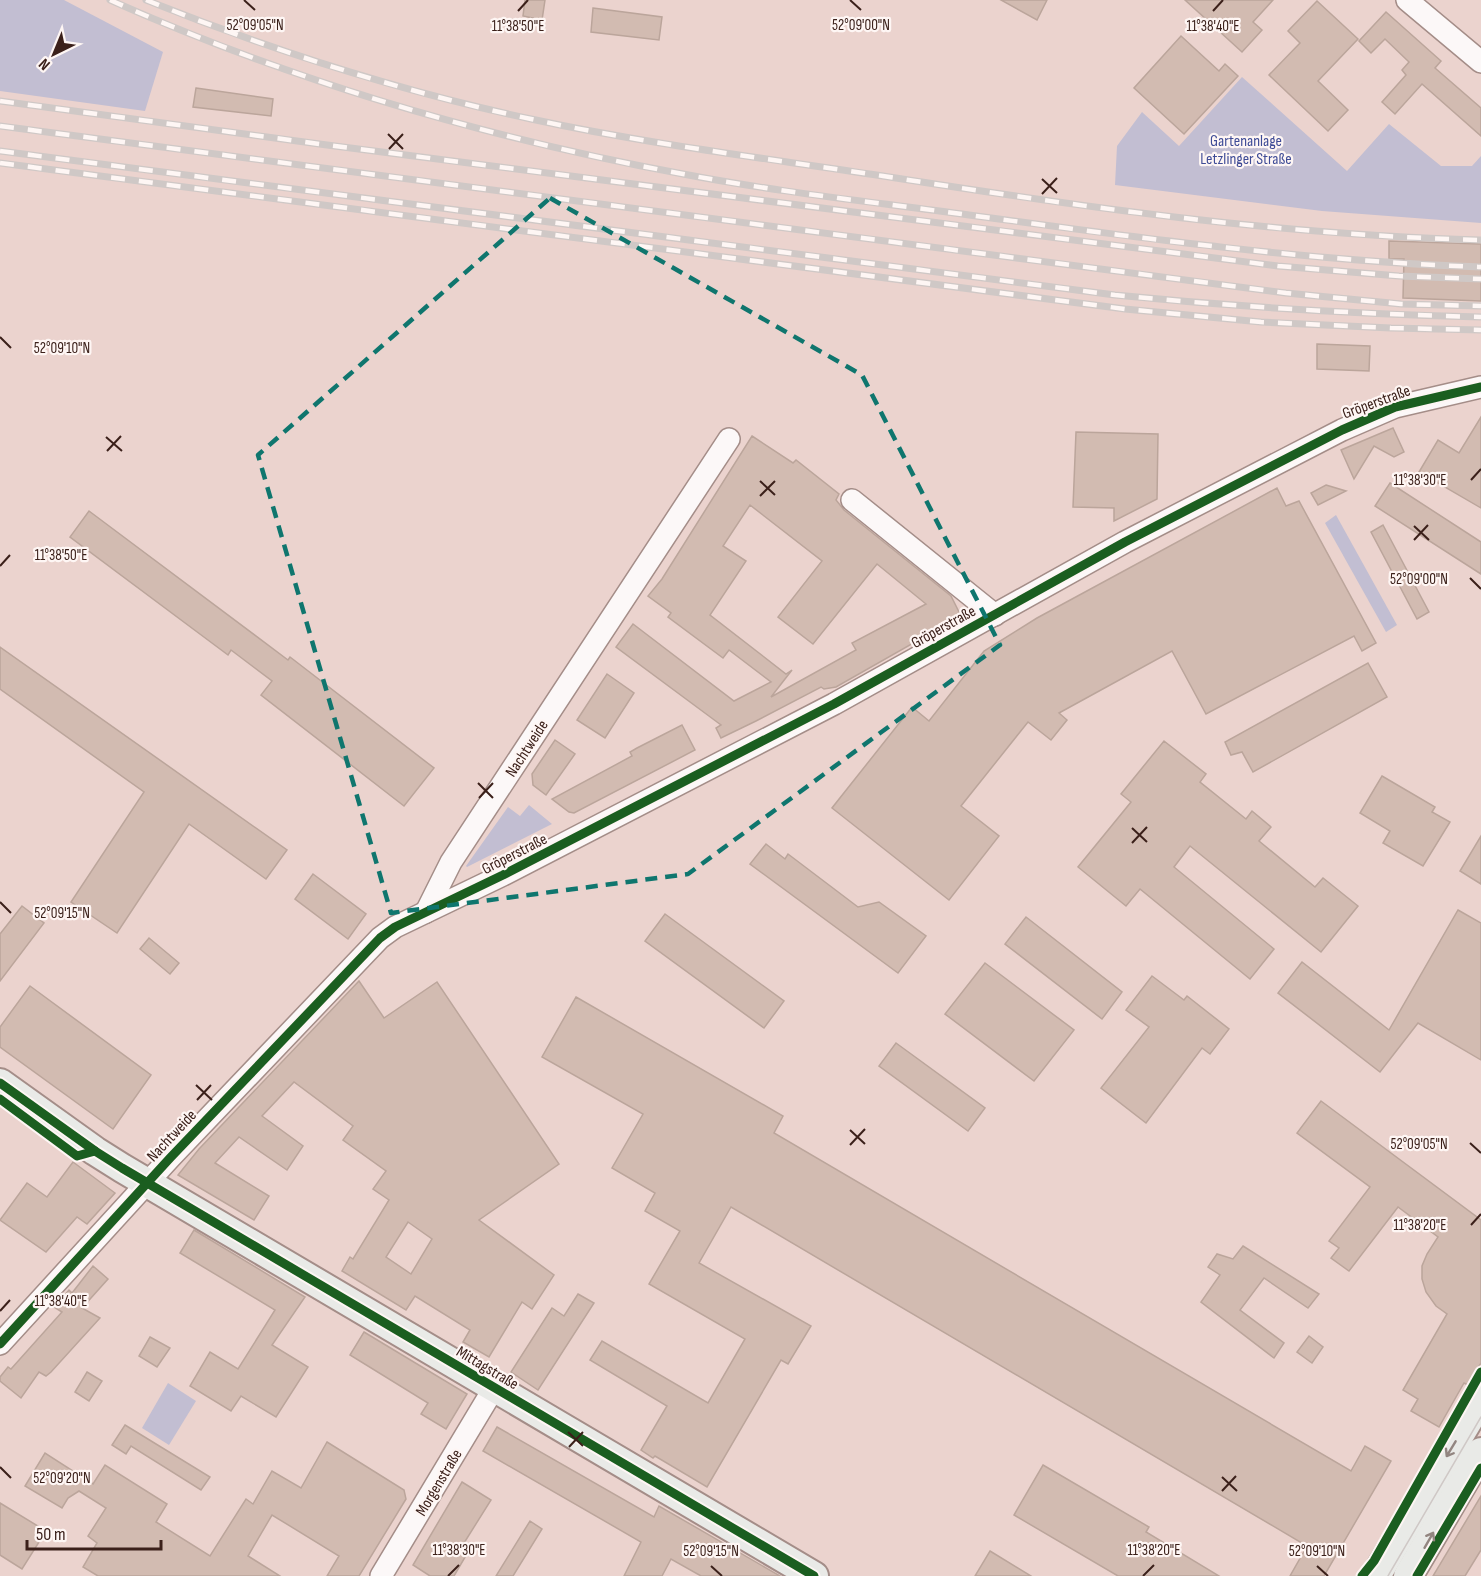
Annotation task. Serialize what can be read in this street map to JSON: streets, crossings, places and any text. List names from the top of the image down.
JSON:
{
  "streets": {
    "street": [
      "Gröperstraße",
      "Nachtweide",
      "Mittagstraße",
      "Morgenstraße"
    ]
  },
  "crossings": [
    ["Gröperstraße", "Nachtweide"],
    ["Nachtweide", "Mittagstraße"],
    ["Mittagstraße", "Morgenstraße"]
  ],
  "parks": ["Gartenanlage Letzlinger Straße"],
  "scale_bar": "50 m",
  "north": "bottom left",
  "coordinates": [
    "52°09'05\"N",
    "52°09'00\"N",
    "11°38'40\"E",
    "11°38'50\"E",
    "52°09'10\"N",
    "11°38'30\"E",
    "52°09'15\"N",
    "11°38'20\"E",
    "52°09'20\"N"
  ]
}
